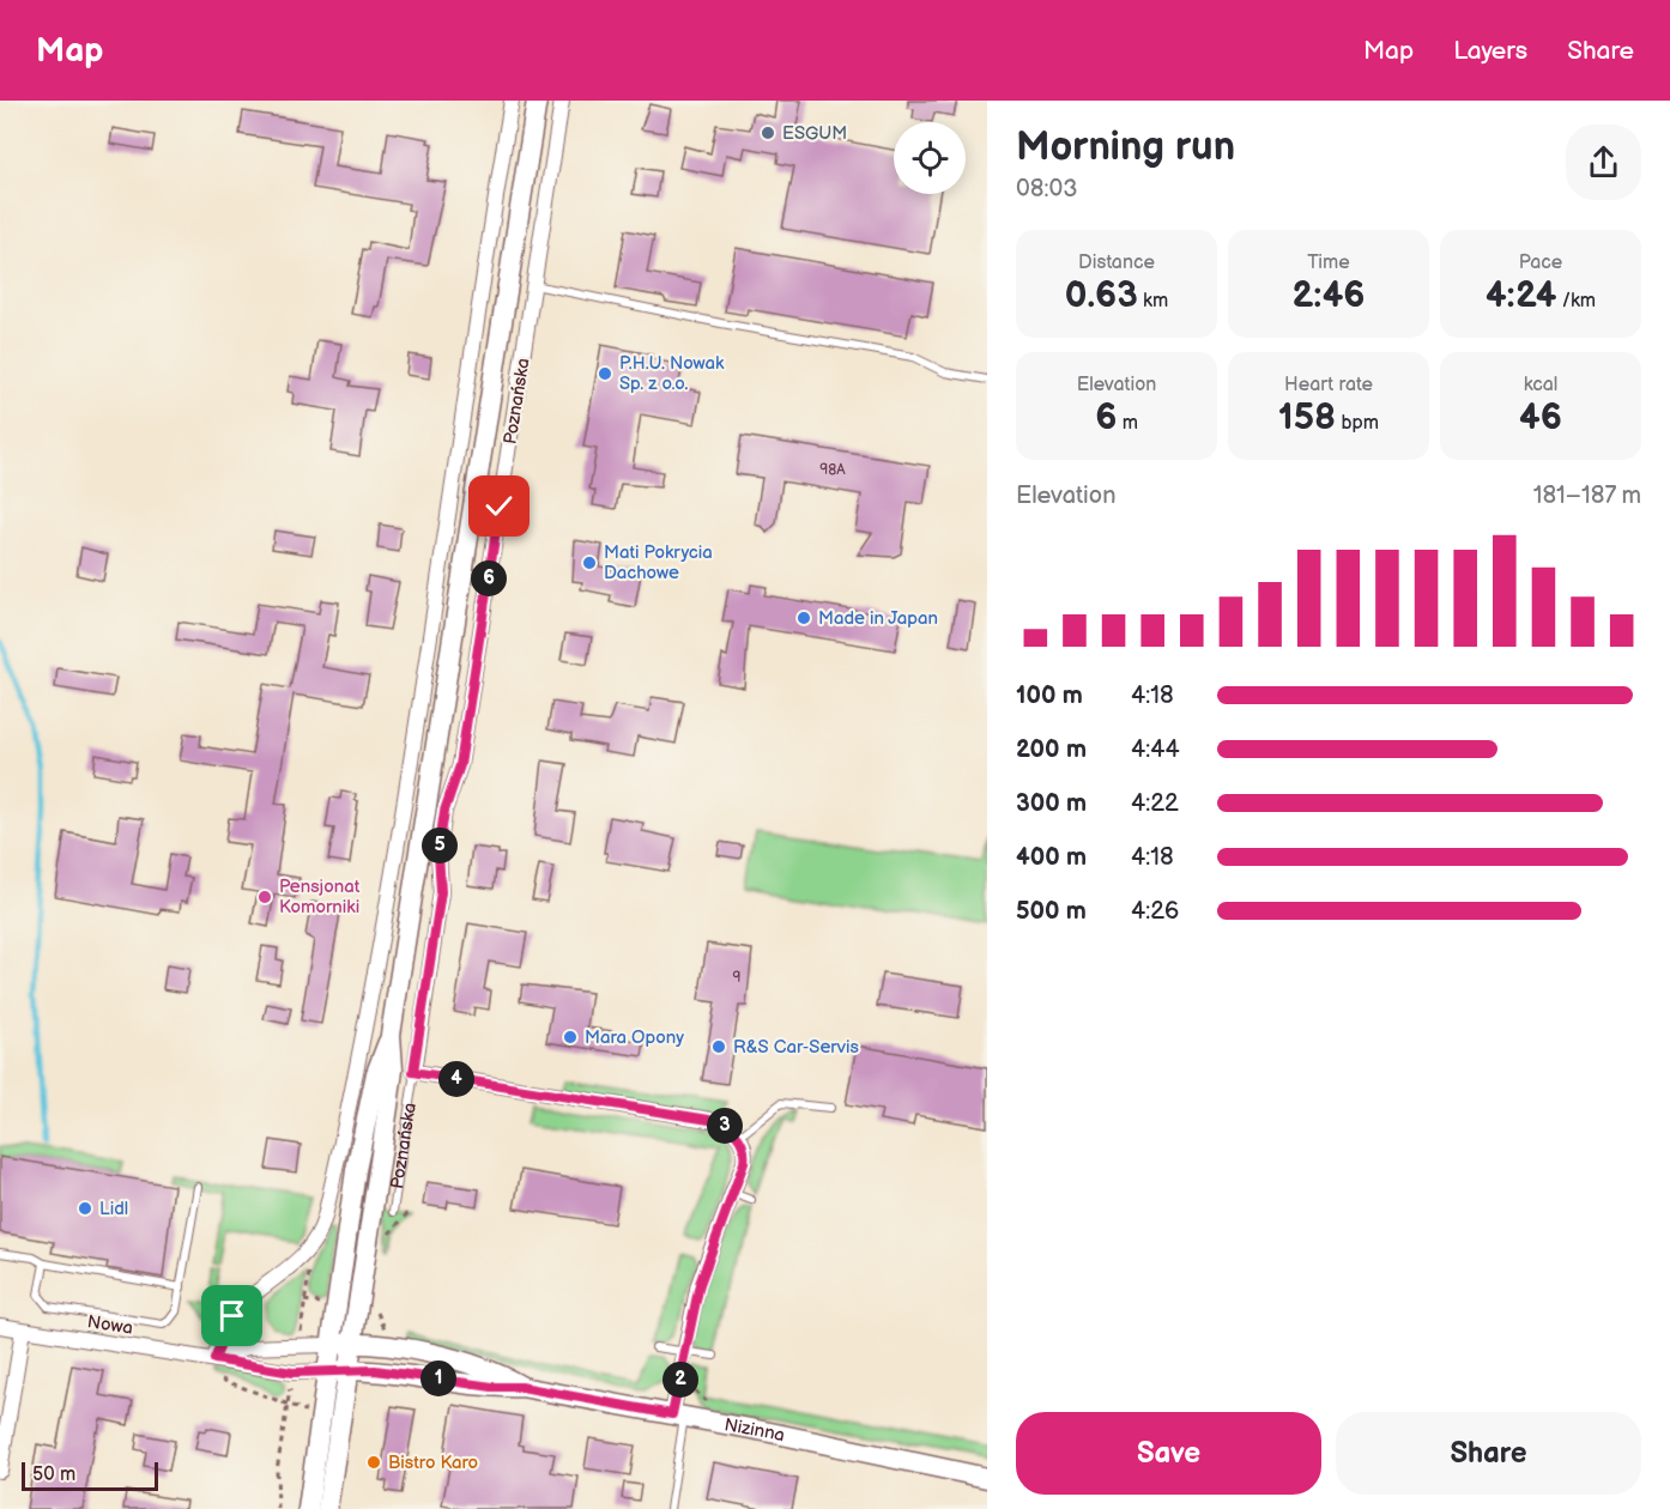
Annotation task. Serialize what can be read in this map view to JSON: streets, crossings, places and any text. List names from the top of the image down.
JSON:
{
  "streets": {
    "main road": ["Poznańska", "Nizinna"],
    "street": ["Nowa"]
  },
  "crossings": [
    ["Poznańska", "Nowa"],
    ["Poznańska", "Nizinna"],
    ["Nowa", "Nizinna"]
  ],
  "places": [
    "ESGUM",
    "P.H.U. Nowak Sp. z o.o.",
    "Mati Pokrycia Dachowe",
    "Made in Japan",
    "Pensjonat Komorniki",
    "Mara Opony",
    "R&S Car-Servis",
    "Lidl",
    "Bistro Karo"
  ],
  "house_numbers": ["98A", "9"],
  "scale_bar": "50 m",
  "page": {
    "header": "Map",
    "nav": ["Map", "Layers", "Share"],
    "heading": ["Morning run", "08:03"],
    "stats": [
      ["Distance", "0.63 km"],
      ["Time", "2:46"],
      ["Pace", "4:24 /km"],
      ["Elevation", "6 m"],
      ["Heart rate", "158 bpm"],
      ["kcal", "46"]
    ],
    "chart": ["Elevation", "181–187 m"],
    "pins": [
      "6",
      "5",
      "4",
      "3",
      "1",
      "2"
    ],
    "list": [
      {
        "name": "100 m",
        "note": "4:18"
      },
      {
        "name": "200 m",
        "note": "4:44"
      },
      {
        "name": "300 m",
        "note": "4:22"
      },
      {
        "name": "400 m",
        "note": "4:18"
      },
      {
        "name": "500 m",
        "note": "4:26"
      }
    ],
    "buttons": ["Save", "Share"],
    "scale": "50 m"
  }
}
